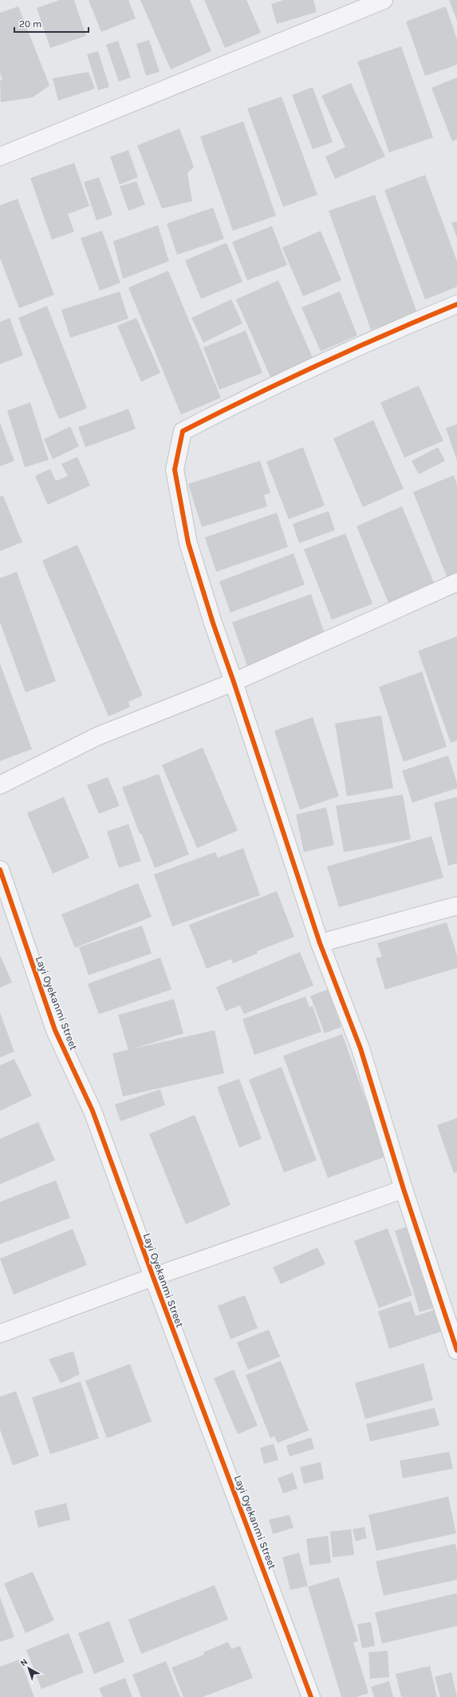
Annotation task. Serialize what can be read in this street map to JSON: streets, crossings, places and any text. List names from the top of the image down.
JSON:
{
  "streets": {
    "street": ["Layi Oyekanmi Street"]
  },
  "scale_bar": "20 m",
  "north": "top left"
}
